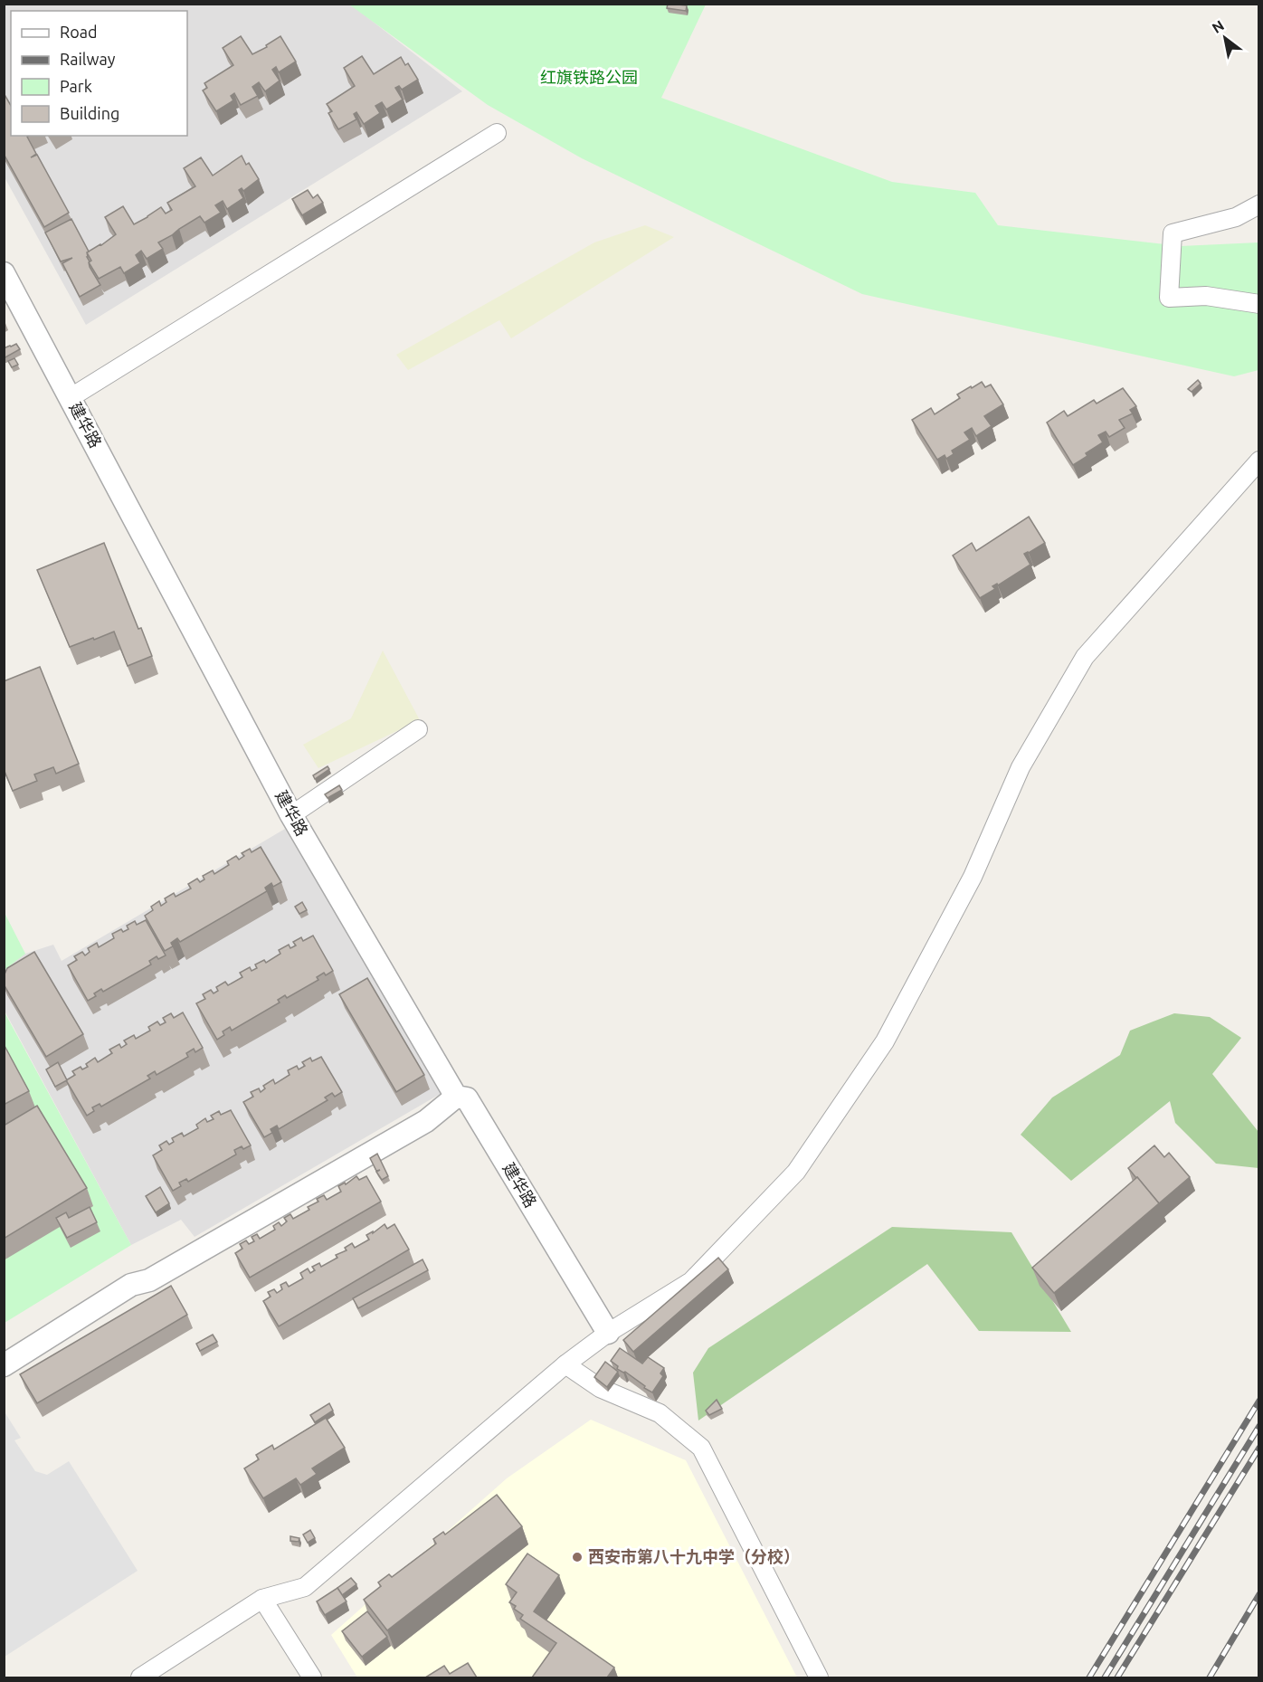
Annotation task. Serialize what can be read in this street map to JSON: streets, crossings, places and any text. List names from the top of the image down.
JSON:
{
  "streets": {
    "street": ["建华路"]
  },
  "parks": ["红旗铁路公园"],
  "places": ["西安市第八十九中学（分校）"],
  "legend": [
    "Road",
    "Railway",
    "Park",
    "Building"
  ],
  "north": "top left"
}
